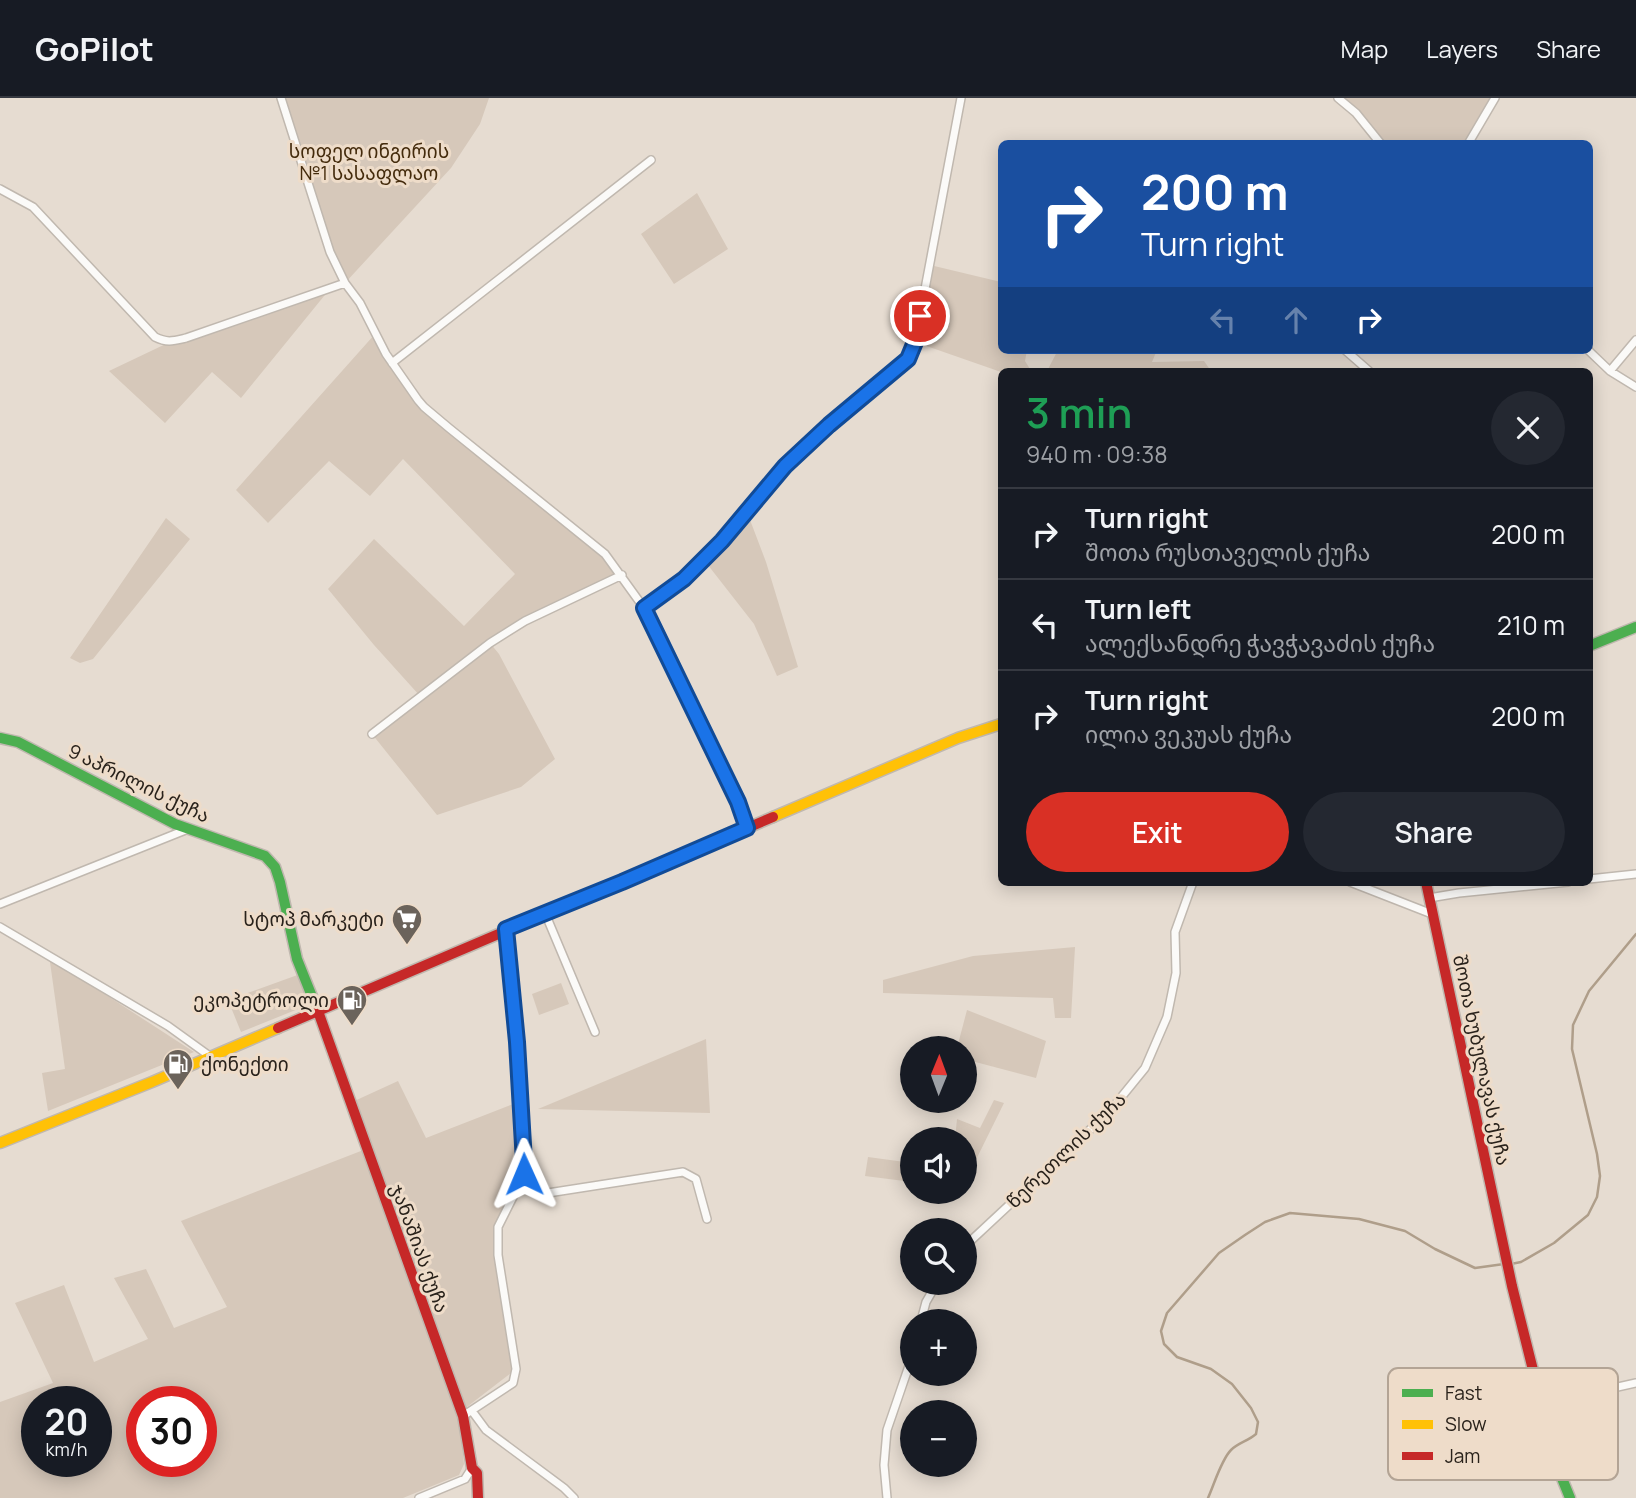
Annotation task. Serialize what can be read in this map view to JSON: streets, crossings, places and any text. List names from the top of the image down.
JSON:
{
  "streets": {
    "main road": ["9 აპრილის ქუჩა", "შოთა ხუბულავას ქუჩა", "ჯანაშიას ქუჩა"],
    "street": ["წერეთლის ქუჩა"]
  },
  "crossings": [
    ["9 აპრილის ქუჩა", "ჯანაშიას ქუჩა"]
  ],
  "parks": ["სოფელ ინგირის №1 სასაფლაო"],
  "places": {
    "supermarket": ["სტოპ მარკეტი"],
    "fuel station": ["ეკოპეტროლი", "ქონექთი"]
  },
  "legend": ["Fast", "Slow", "Jam"],
  "north": "top",
  "page": {
    "header": "GoPilot",
    "nav": ["Map", "Layers", "Share"],
    "turn": ["200 m", "Turn right"],
    "heading": ["3 min", "940 m · 09:38"],
    "list": [
      {
        "name": "Turn right",
        "note": "შოთა რუსთაველის ქუჩა",
        "value": "200 m"
      },
      {
        "name": "Turn left",
        "note": "ალექსანდრე ჭავჭავაძის ქუჩა",
        "value": "210 m"
      },
      {
        "name": "Turn right",
        "note": "ილია ვეკუას ქუჩა",
        "value": "200 m"
      }
    ],
    "buttons": ["Exit", "Share"],
    "map_buttons": ["+", "−"],
    "speed": "20 km/h",
    "limit": "30"
  }
}
